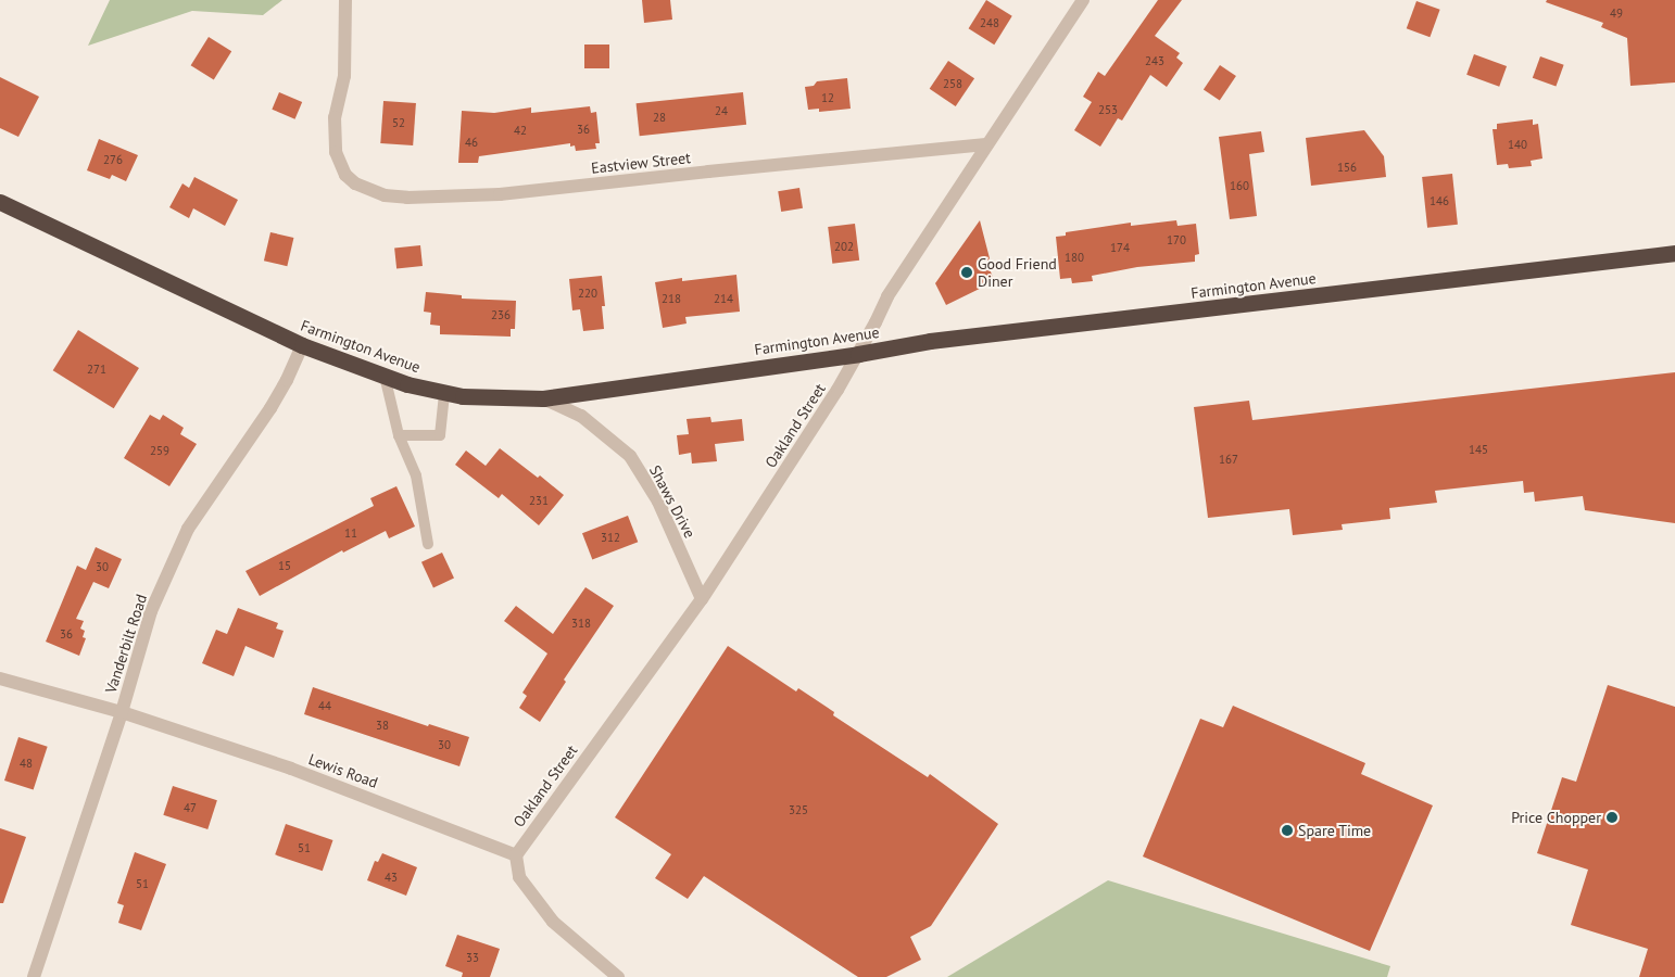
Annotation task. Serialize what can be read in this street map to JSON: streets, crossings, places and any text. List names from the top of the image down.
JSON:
{
  "streets": {
    "highway": ["Farmington Avenue"],
    "street": [
      "Eastview Street",
      "Oakland Street",
      "Shaws Drive",
      "Vanderbilt Road",
      "Lewis Road"
    ]
  },
  "crossings": [
    ["Eastview Street", "Oakland Street"],
    ["Farmington Avenue", "Oakland Street"],
    ["Farmington Avenue", "Shaws Drive"],
    ["Farmington Avenue", "Vanderbilt Road"],
    ["Oakland Street", "Shaws Drive"],
    ["Oakland Street", "Lewis Road"],
    ["Vanderbilt Road", "Lewis Road"]
  ],
  "places": ["Good Friend Diner", "Price Chopper", "Spare Time"],
  "house_numbers": [
    "49",
    "248",
    "243",
    "258",
    "12",
    "253",
    "24",
    "28",
    "52",
    "36",
    "42",
    "46",
    "140",
    "276",
    "156",
    "160",
    "146",
    "170",
    "202",
    "174",
    "180",
    "220",
    "218",
    "214",
    "236",
    "271",
    "145",
    "259",
    "167",
    "231",
    "11",
    "312",
    "15",
    "30",
    "318",
    "36",
    "44",
    "38",
    "30",
    "48",
    "47",
    "325",
    "51",
    "43",
    "51",
    "33"
  ]
}
